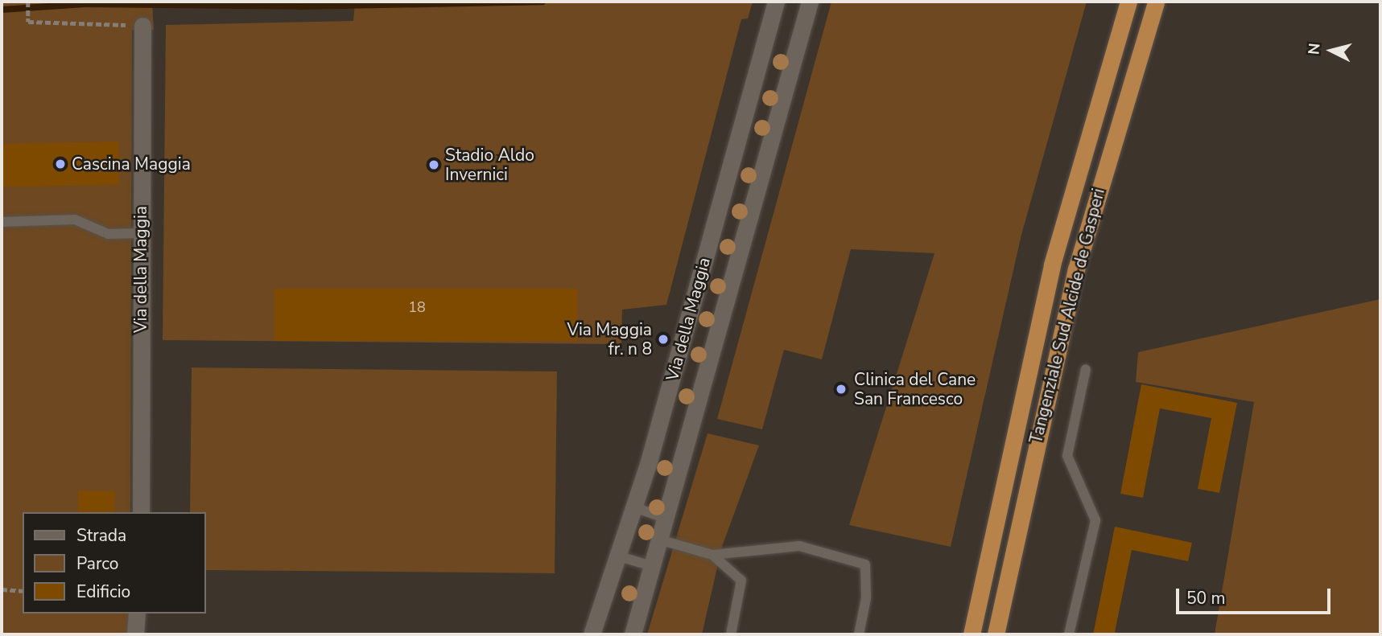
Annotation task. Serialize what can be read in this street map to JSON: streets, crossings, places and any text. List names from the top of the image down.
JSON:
{
  "streets": {
    "highway": ["Tangenziale Sud Alcide de Gasperi"],
    "street": ["Via della Maggia"]
  },
  "places": [
    "Cascina Maggia",
    "Stadio Aldo Invernici",
    "Via Maggia fr. n 8",
    "Clinica del Cane San Francesco"
  ],
  "house_numbers": ["18"],
  "legend": ["Strada", "Parco", "Edificio"],
  "scale_bar": "50 m",
  "north": "left"
}
